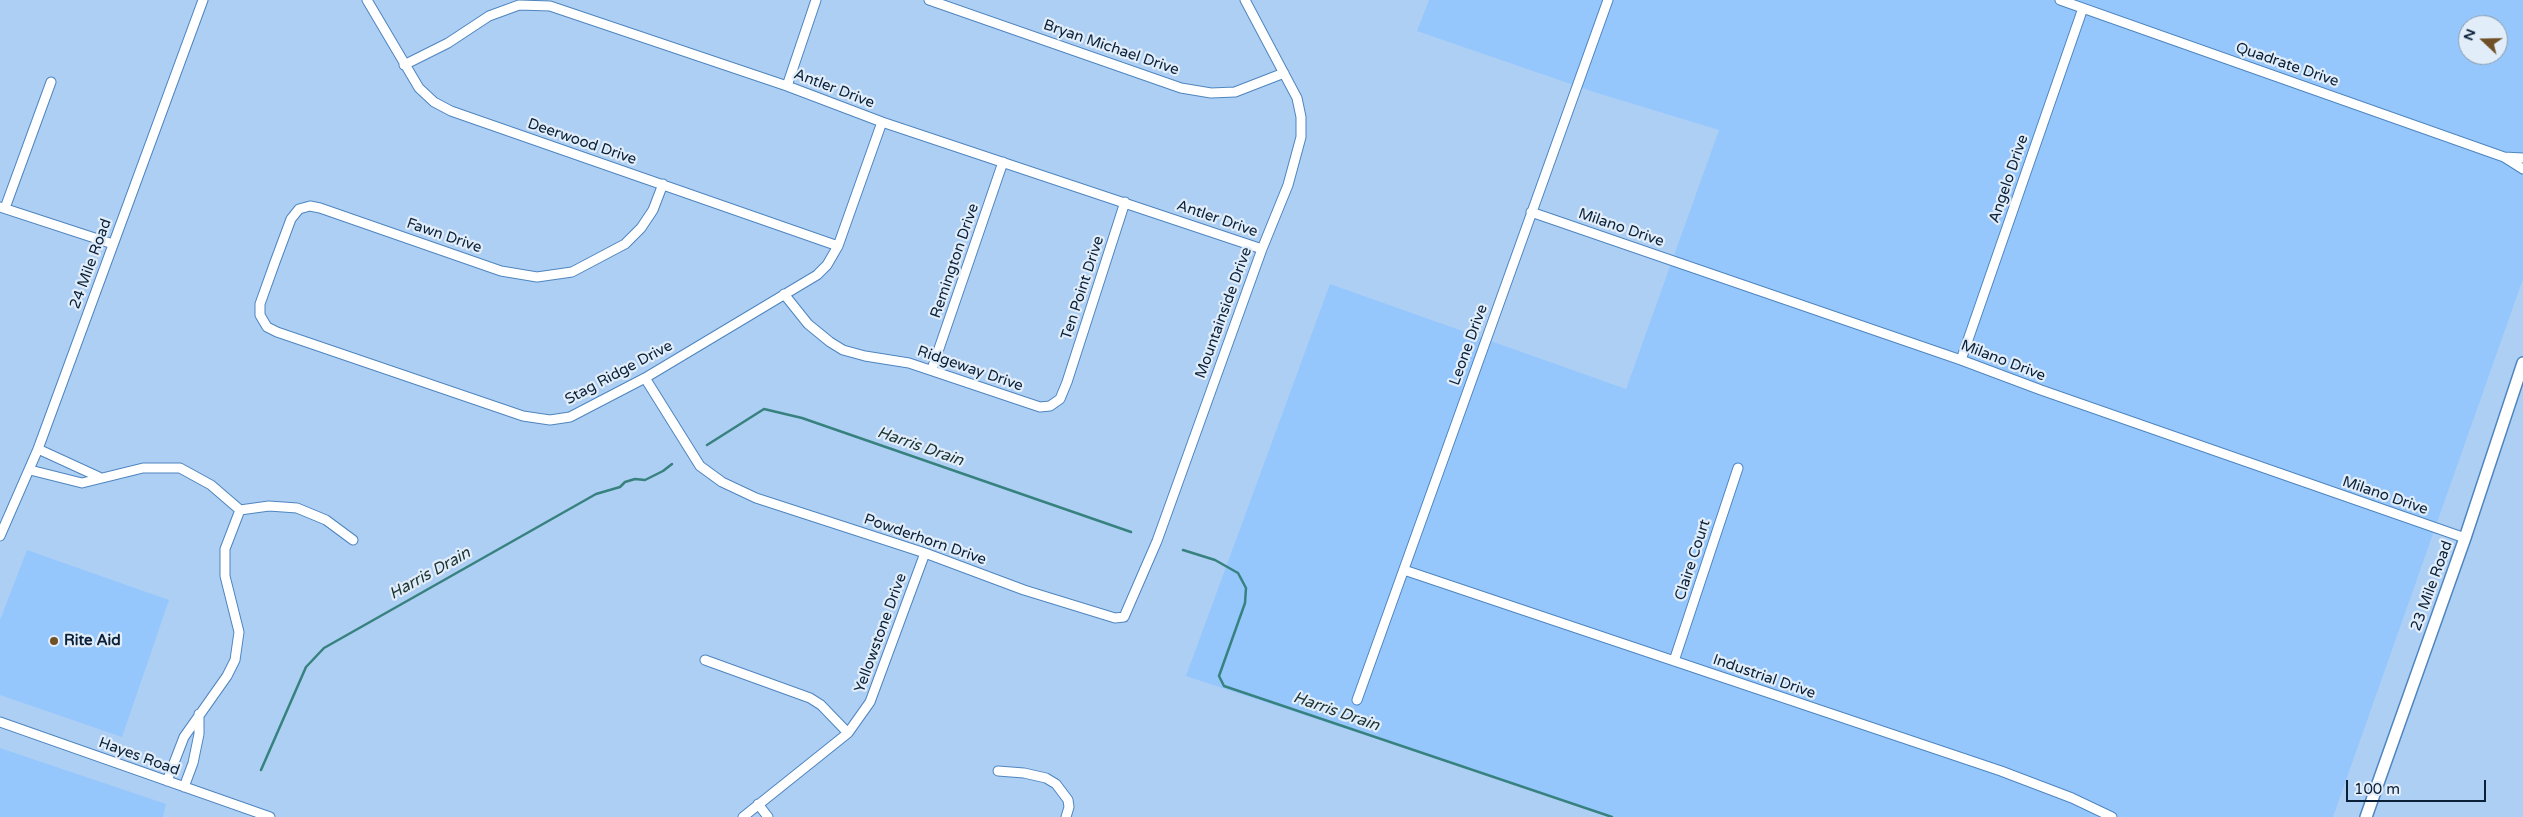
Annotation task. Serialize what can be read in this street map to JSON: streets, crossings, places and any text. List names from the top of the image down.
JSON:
{
  "streets": {
    "main road": ["23 Mile Road"],
    "street": [
      "Bryan Michael Drive",
      "Quadrate Drive",
      "Antler Drive",
      "Deerwood Drive",
      "Angelo Drive",
      "Milano Drive",
      "Fawn Drive",
      "Remington Drive",
      "24 Mile Road",
      "Ten Point Drive",
      "Mountainside Drive",
      "Leone Drive",
      "Ridgeway Drive",
      "Stag Ridge Drive",
      "Powderhorn Drive",
      "Claire Court",
      "Yellowstone Drive",
      "Industrial Drive",
      "Hayes Road"
    ]
  },
  "crossings": [
    ["Bryan Michael Drive", "Mountainside Drive"],
    ["Quadrate Drive", "Angelo Drive"],
    ["Antler Drive", "Deerwood Drive"],
    ["Antler Drive", "Remington Drive"],
    ["Antler Drive", "Ten Point Drive"],
    ["Antler Drive", "Mountainside Drive"],
    ["Antler Drive", "Stag Ridge Drive"],
    ["Deerwood Drive", "Fawn Drive"],
    ["Deerwood Drive", "Stag Ridge Drive"],
    ["Angelo Drive", "Milano Drive"],
    ["Milano Drive", "Leone Drive"],
    ["Milano Drive", "23 Mile Road"],
    ["Fawn Drive", "Stag Ridge Drive"],
    ["Remington Drive", "Ridgeway Drive"],
    ["Ten Point Drive", "Ridgeway Drive"],
    ["Mountainside Drive", "Powderhorn Drive"],
    ["Leone Drive", "Industrial Drive"],
    ["Ridgeway Drive", "Stag Ridge Drive"],
    ["Stag Ridge Drive", "Powderhorn Drive"],
    ["Powderhorn Drive", "Yellowstone Drive"],
    ["Claire Court", "Industrial Drive"]
  ],
  "water": ["Harris Drain"],
  "places": ["Rite Aid"],
  "scale_bar": "100 m",
  "north": "left"
}
